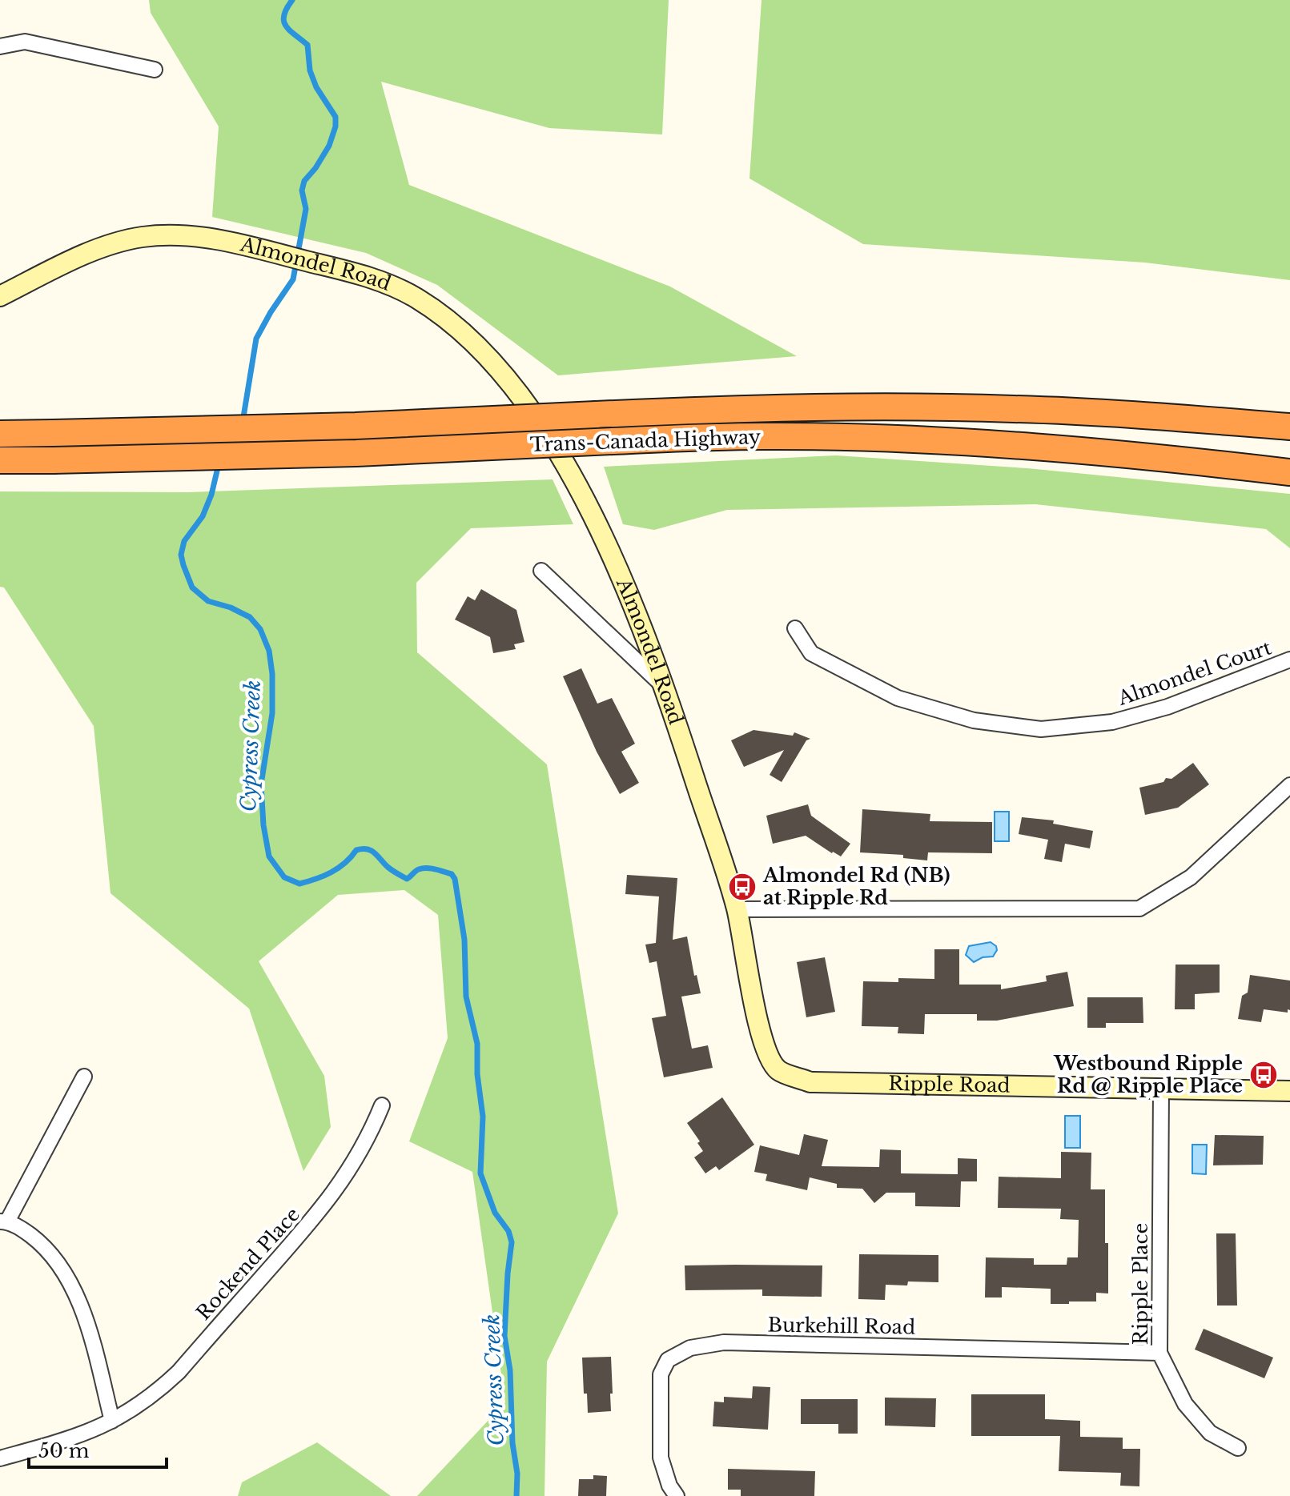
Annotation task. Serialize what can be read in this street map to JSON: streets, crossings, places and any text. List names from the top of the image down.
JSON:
{
  "streets": {
    "highway": ["Trans-Canada Highway"],
    "street": [
      "Almondel Road",
      "Almondel Court",
      "Ripple Road",
      "Rockend Place",
      "Ripple Place",
      "Burkehill Road"
    ]
  },
  "crossings": [
    ["Almondel Road", "Ripple Road"],
    ["Ripple Road", "Ripple Place"],
    ["Ripple Place", "Burkehill Road"]
  ],
  "water": ["Cypress Creek"],
  "places": {
    "bus stop": ["Almondel Rd (NB) at Ripple Rd", "Westbound Ripple Rd @ Ripple Place"]
  },
  "scale_bar": "50 m"
}
